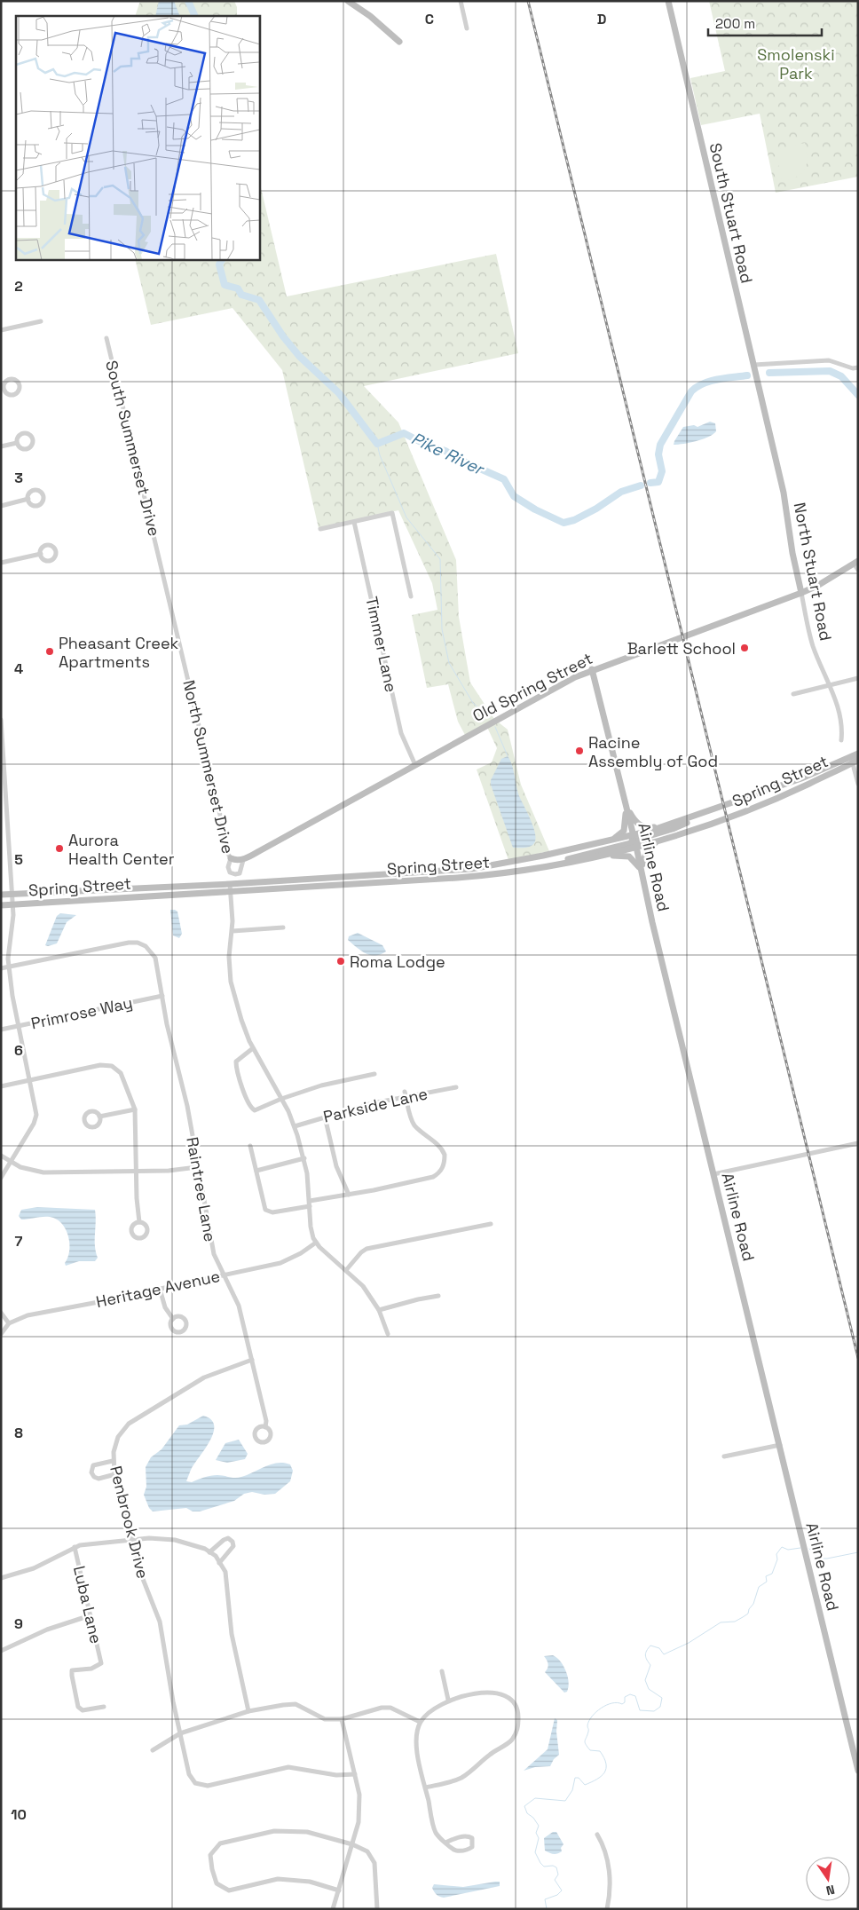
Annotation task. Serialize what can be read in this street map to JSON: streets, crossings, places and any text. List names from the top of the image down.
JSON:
{
  "streets": {
    "street": [
      "South Stuart Road",
      "South Summerset Drive",
      "North Stuart Road",
      "Timmer Lane",
      "Old Spring Street",
      "North Summerset Drive",
      "Spring Street",
      "Airline Road",
      "Primrose Way",
      "Parkside Lane",
      "Raintree Lane",
      "Heritage Avenue",
      "Penbrook Drive",
      "Luba Lane"
    ]
  },
  "crossings": [
    ["South Stuart Road", "North Stuart Road"],
    ["South Summerset Drive", "North Summerset Drive"],
    ["North Stuart Road", "Old Spring Street"],
    ["Timmer Lane", "Old Spring Street"],
    ["Old Spring Street", "North Summerset Drive"],
    ["Old Spring Street", "Airline Road"],
    ["Spring Street", "Airline Road"],
    ["Primrose Way", "Raintree Lane"],
    ["Raintree Lane", "Heritage Avenue"],
    ["Raintree Lane", "Penbrook Drive"]
  ],
  "water": ["Pike River"],
  "parks": ["Smolenski Park"],
  "places": [
    "Barlett School",
    "Pheasant Creek Apartments",
    "Racine Assembly of God",
    "Aurora Health Center",
    "Roma Lodge"
  ],
  "scale_bar": "200 m",
  "north": "bottom",
  "grid": {
    "columns": ["C", "D"],
    "rows": [
      "2",
      "3",
      "4",
      "5",
      "6",
      "7",
      "8",
      "9",
      "10"
    ]
  }
}
